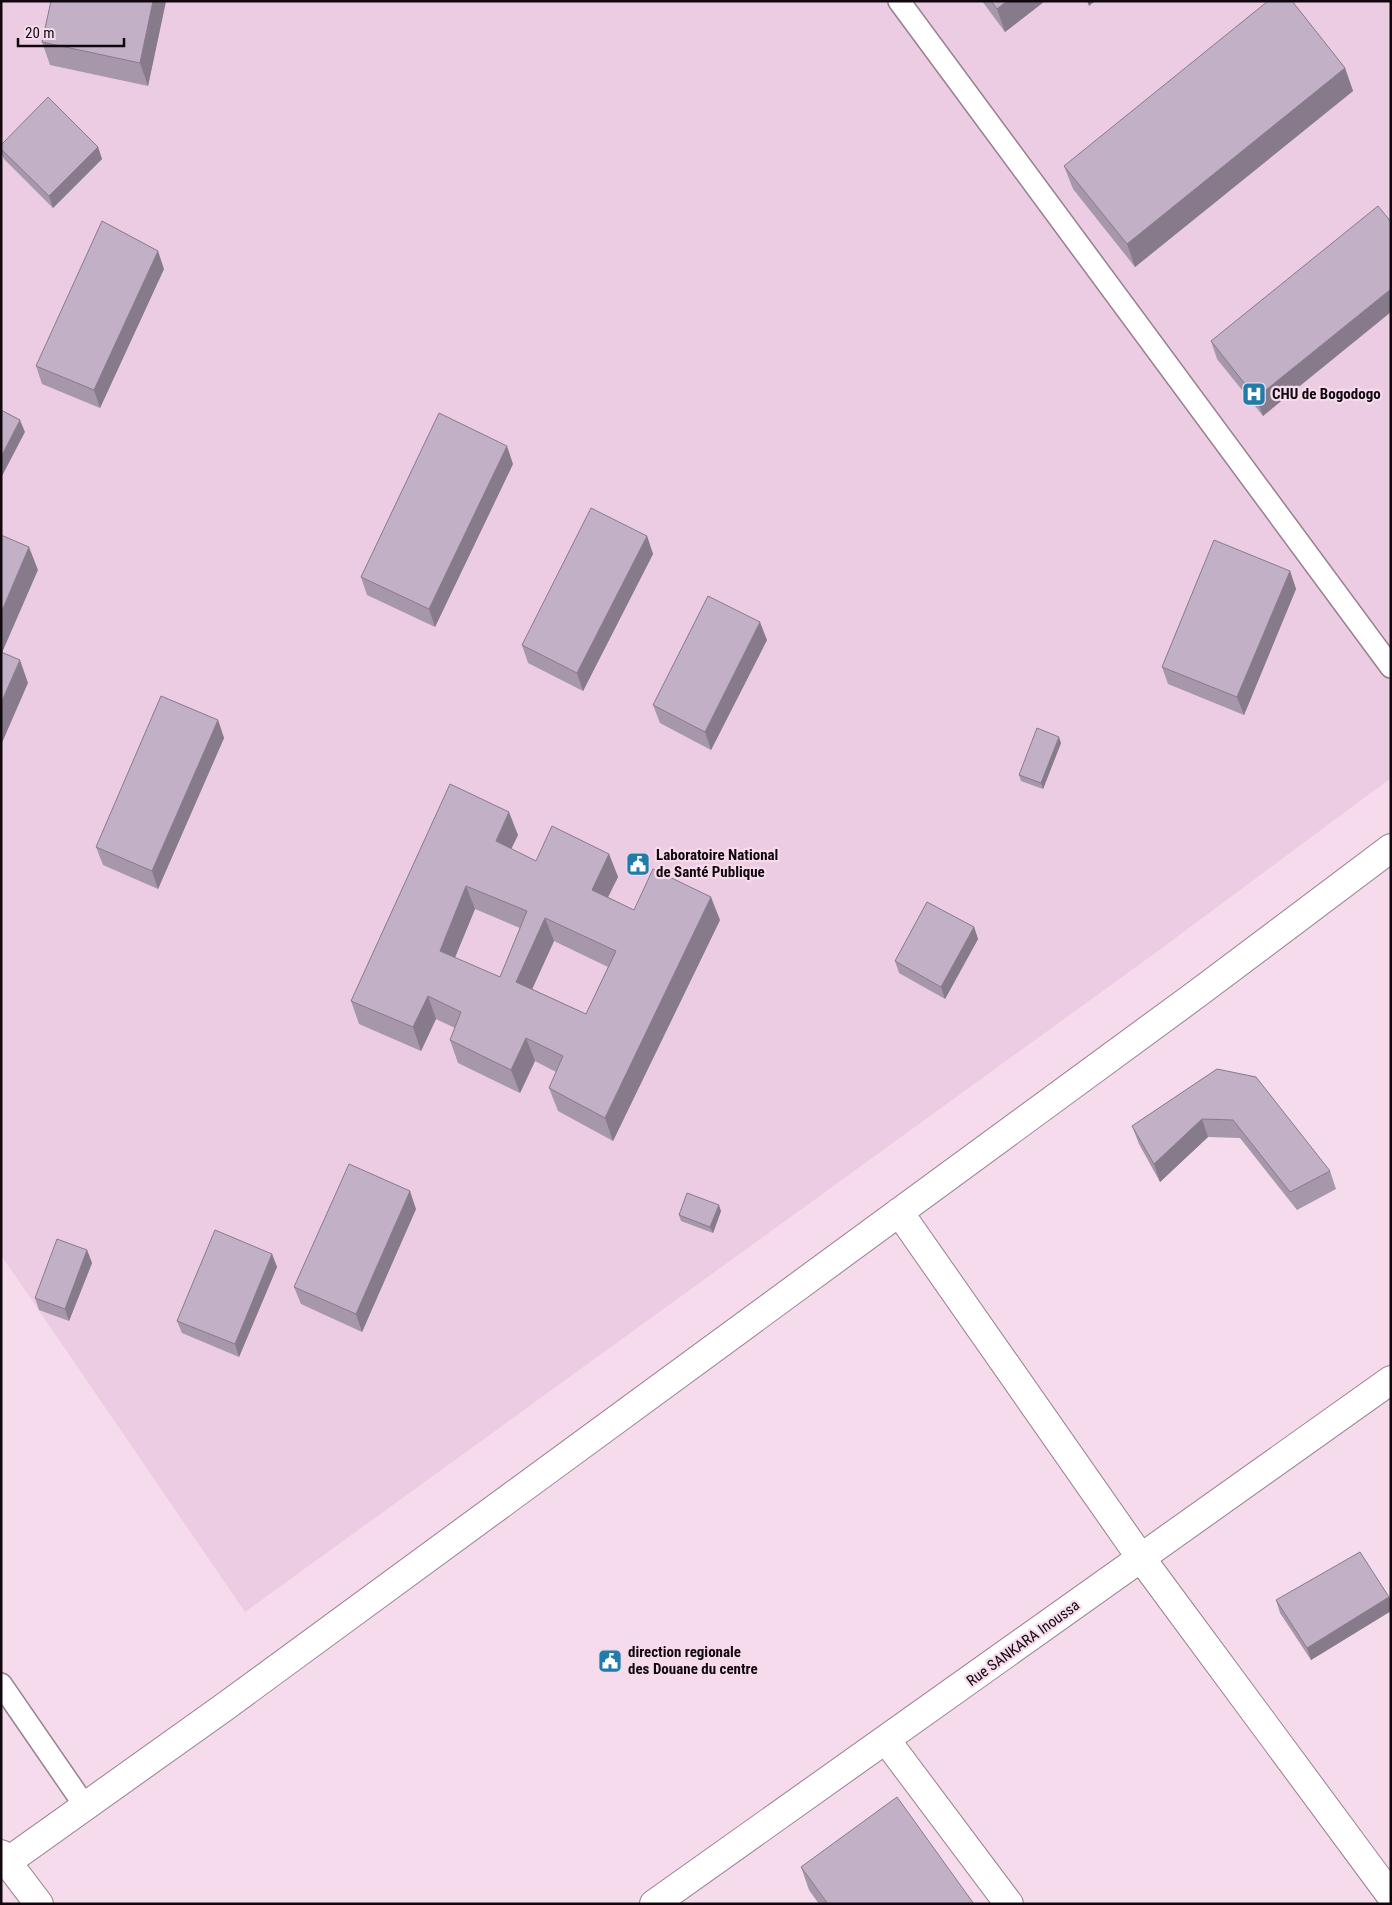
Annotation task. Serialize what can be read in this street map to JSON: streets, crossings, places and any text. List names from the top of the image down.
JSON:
{
  "streets": {
    "street": ["Rue SANKARA Inoussa"]
  },
  "places": {
    "hospital": ["CHU de Bogodogo"],
    "public building": ["Laboratoire National de Santé Publique", "direction regionale des Douane du centre"]
  },
  "scale_bar": "20 m"
}
